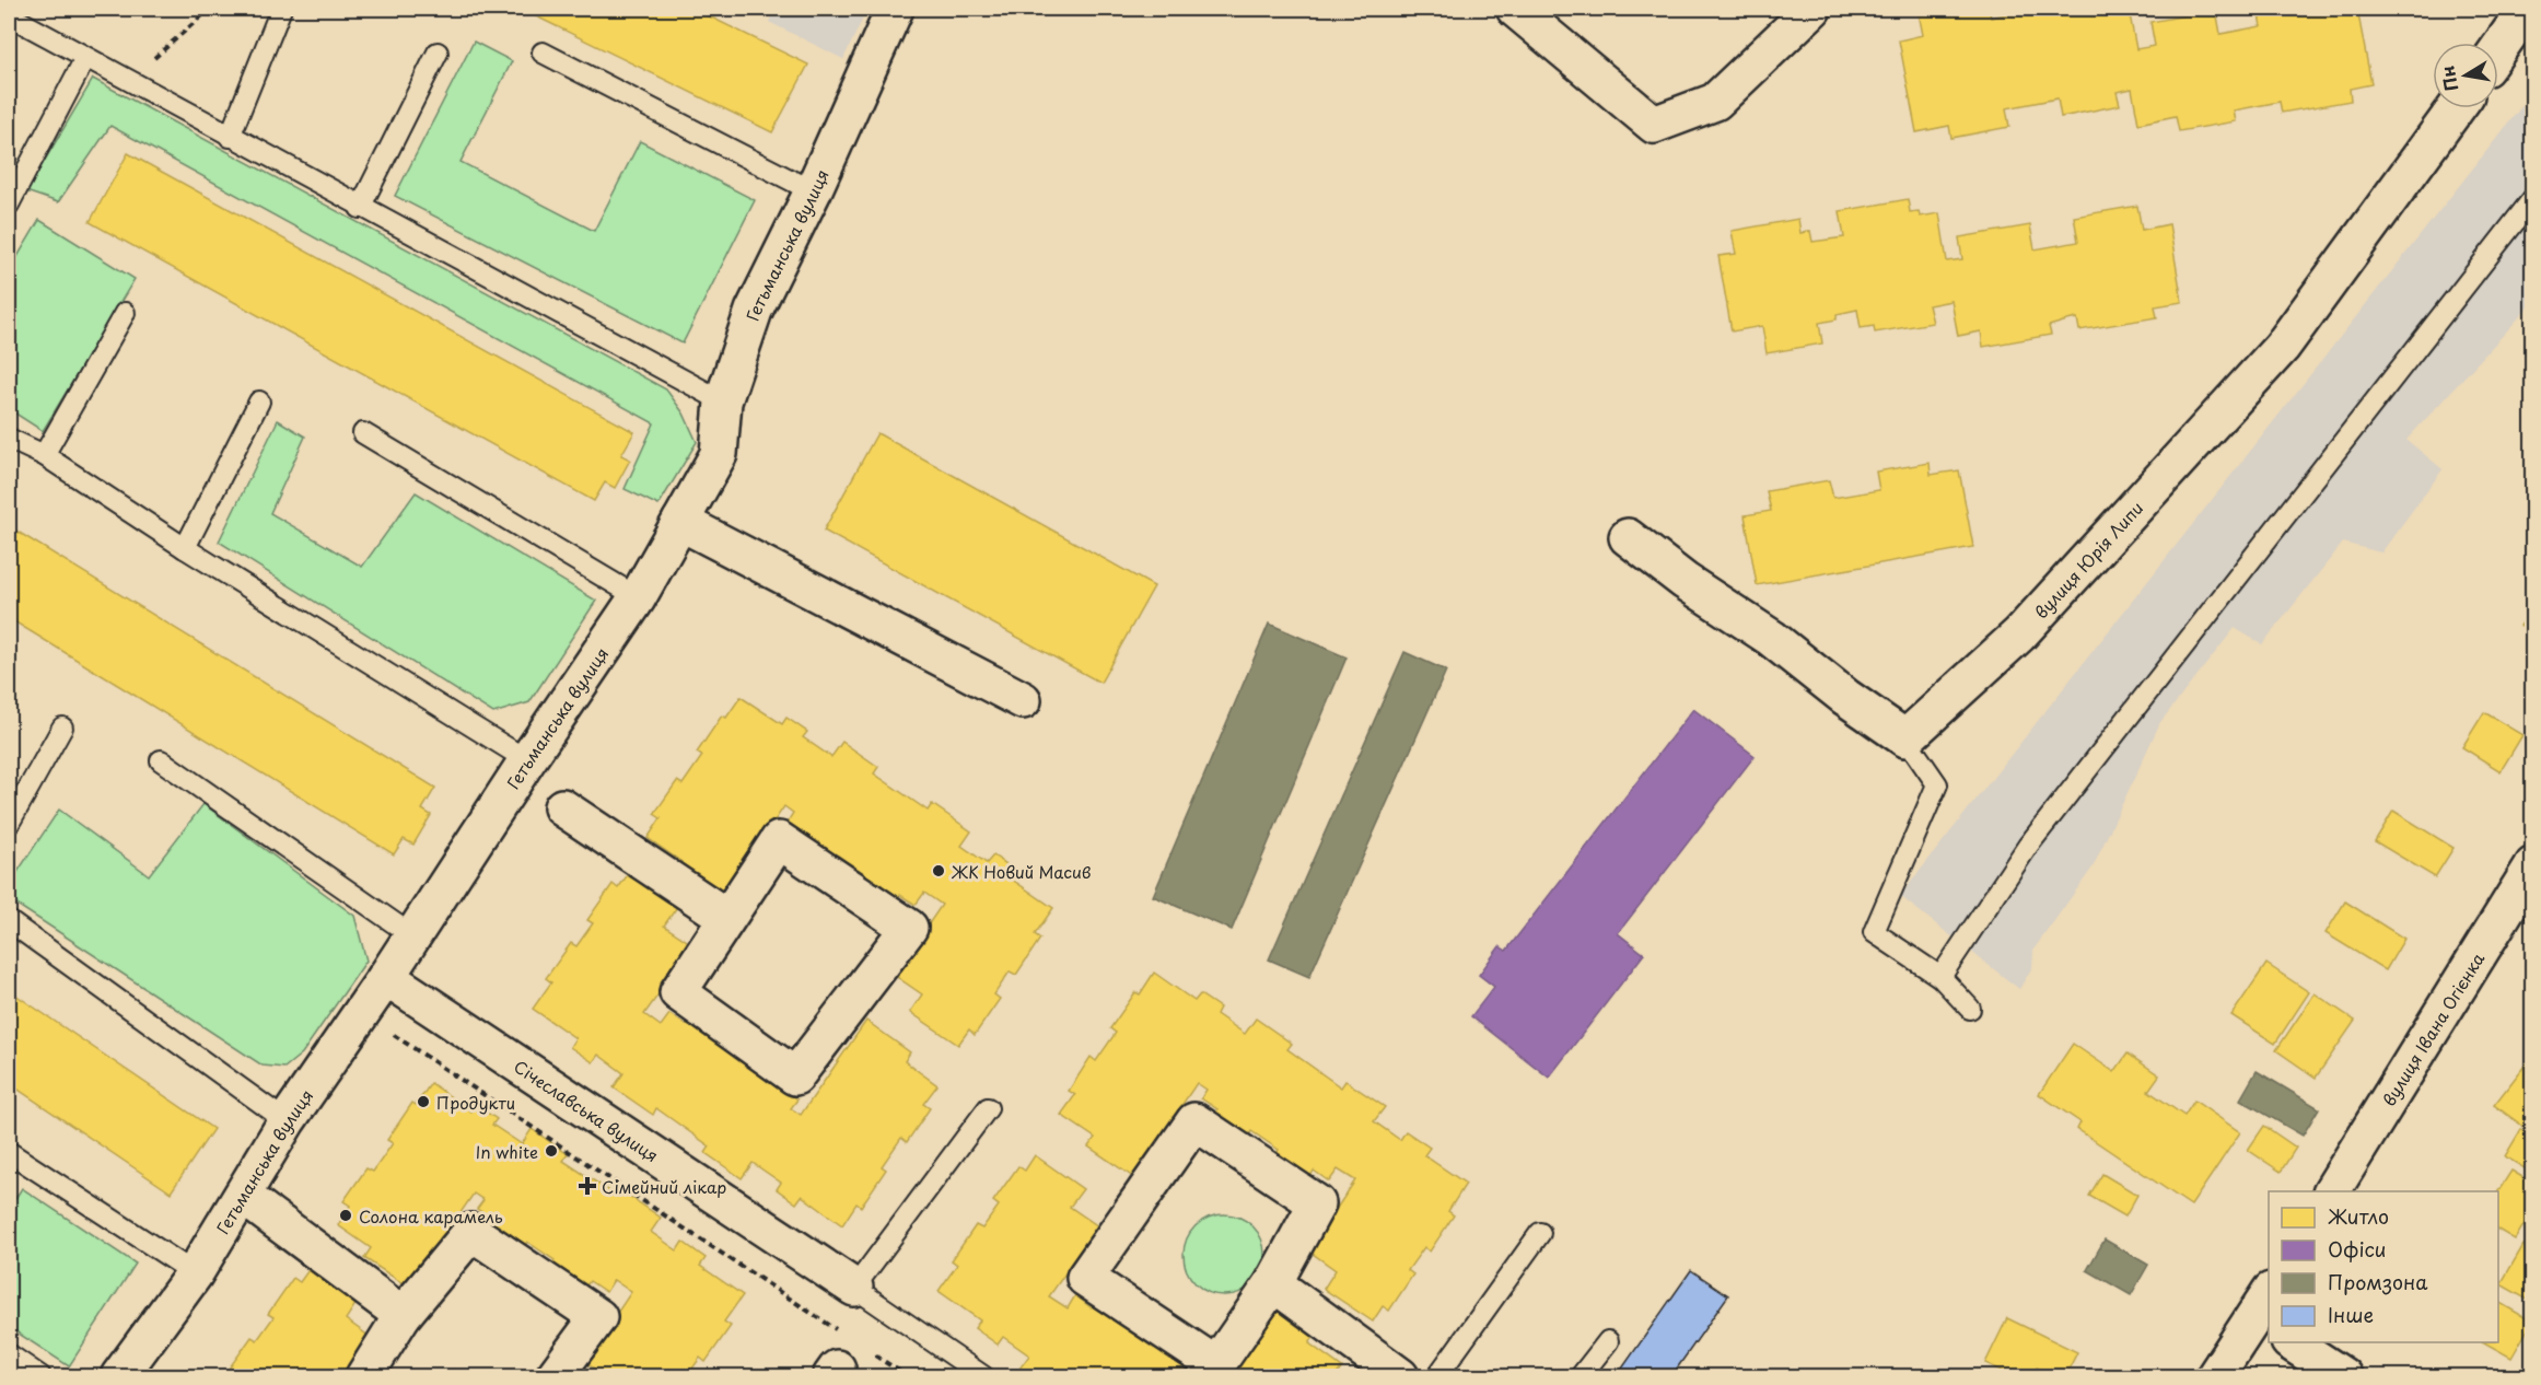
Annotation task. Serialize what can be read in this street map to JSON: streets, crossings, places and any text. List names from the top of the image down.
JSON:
{
  "streets": {
    "street": [
      "Гетьманська вулиця",
      "вулиця Юрія Липи",
      "вулиця Івана Огієнка",
      "Січеславська вулиця"
    ]
  },
  "crossings": [
    ["Гетьманська вулиця", "Січеславська вулиця"]
  ],
  "places": {
    "other": [
      "ЖК Новий Масив",
      "Продукти",
      "In white",
      "Солона карамель"
    ],
    "health": ["Сімейний лікар"]
  },
  "legend": [
    "Житло",
    "Офіси",
    "Промзона",
    "Інше"
  ],
  "north": "left"
}
